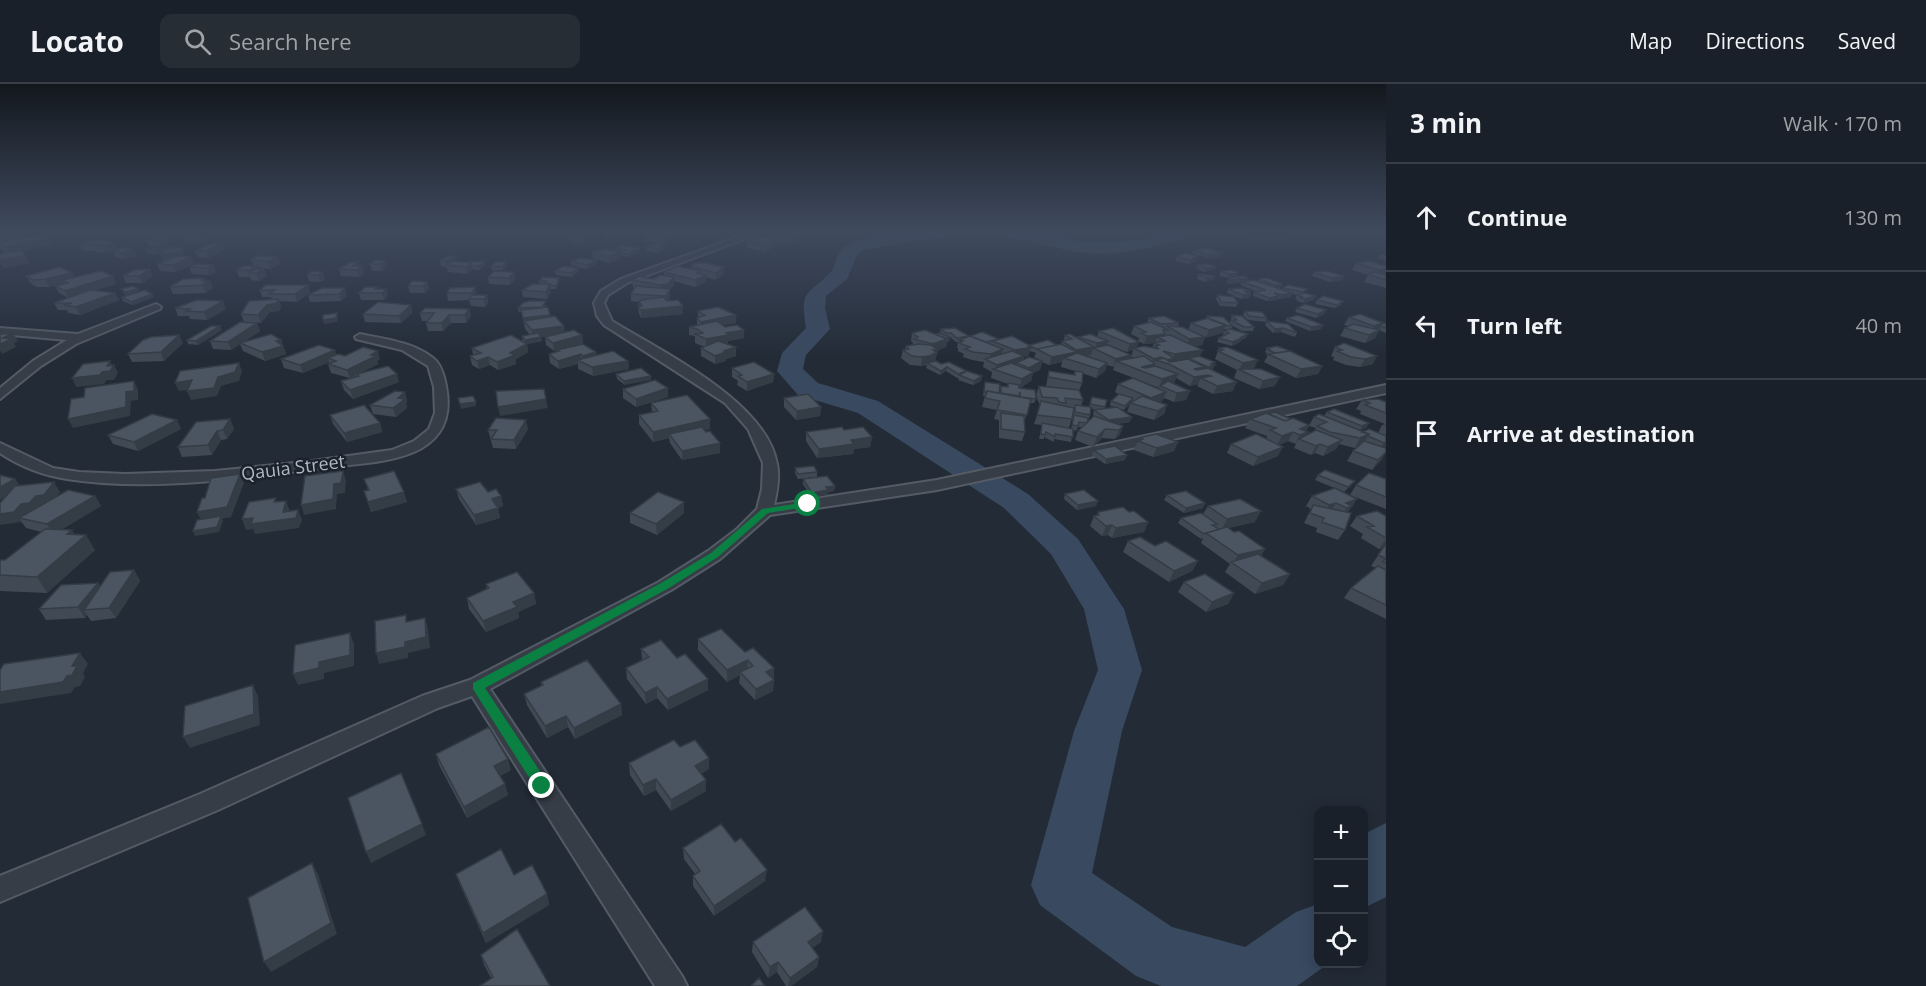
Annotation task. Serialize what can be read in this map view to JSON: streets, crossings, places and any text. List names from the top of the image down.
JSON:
{
  "streets": {
    "street": ["Qauia Street"]
  },
  "page": {
    "header": "Locato",
    "search": "Search here",
    "nav": ["Map", "Directions", "Saved"],
    "heading": ["3 min", "Walk · 170 m"],
    "list": [
      ["Continue", "130 m"],
      ["Turn left", "40 m"],
      "Arrive at destination"
    ],
    "map_buttons": ["+", "−"]
  }
}
